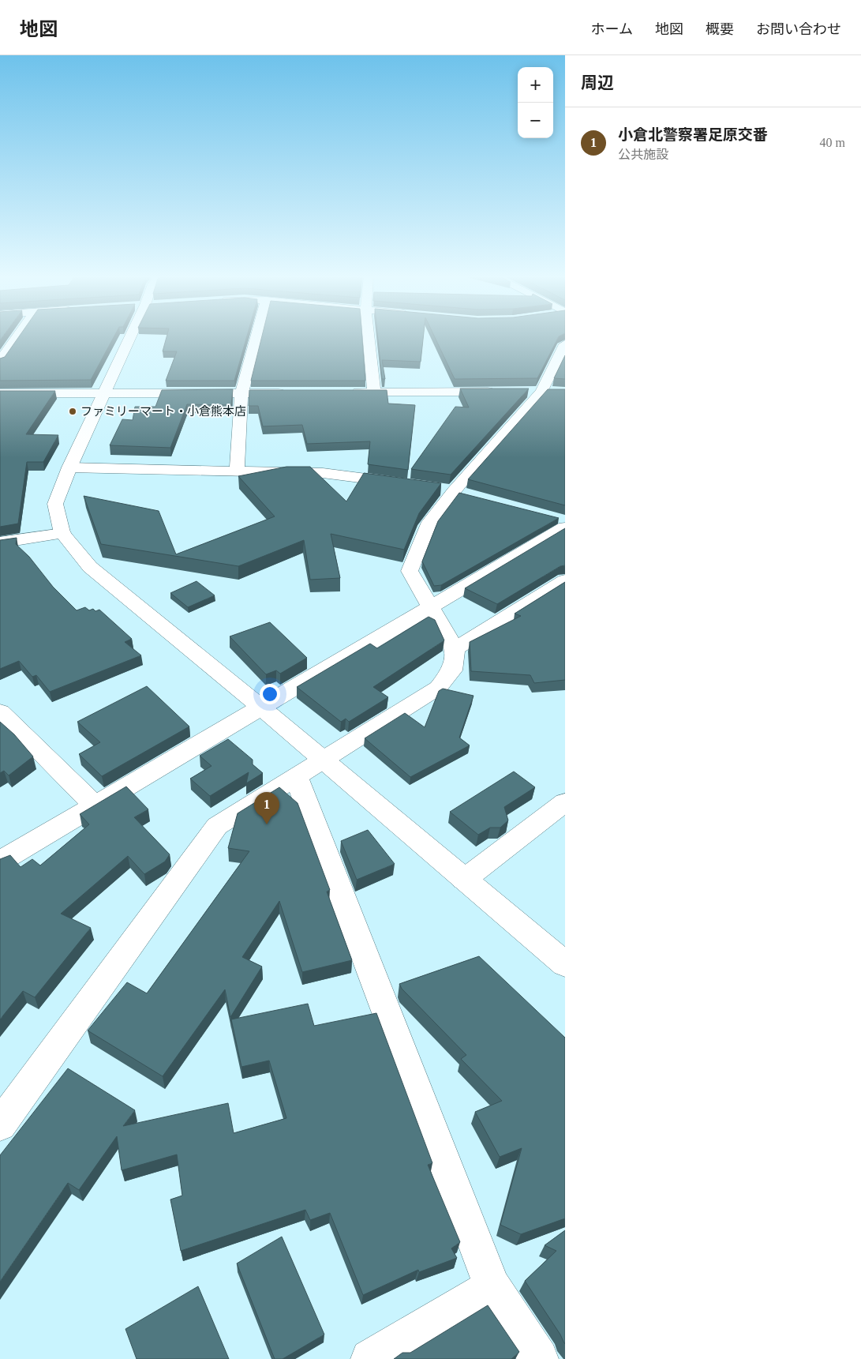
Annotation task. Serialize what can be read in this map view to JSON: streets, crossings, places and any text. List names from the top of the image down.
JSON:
{
  "places": ["ファミリーマート・小倉熊本店"],
  "page": {
    "header": "地図",
    "nav": [
      "ホーム",
      "地図",
      "概要",
      "お問い合わせ"
    ],
    "heading": "周辺",
    "map_buttons": ["+", "−"],
    "list": [
      {
        "mark": "1",
        "name": "小倉北警察署足原交番",
        "note": "公共施設",
        "value": "40 m"
      }
    ],
    "pins": "1"
  }
}
